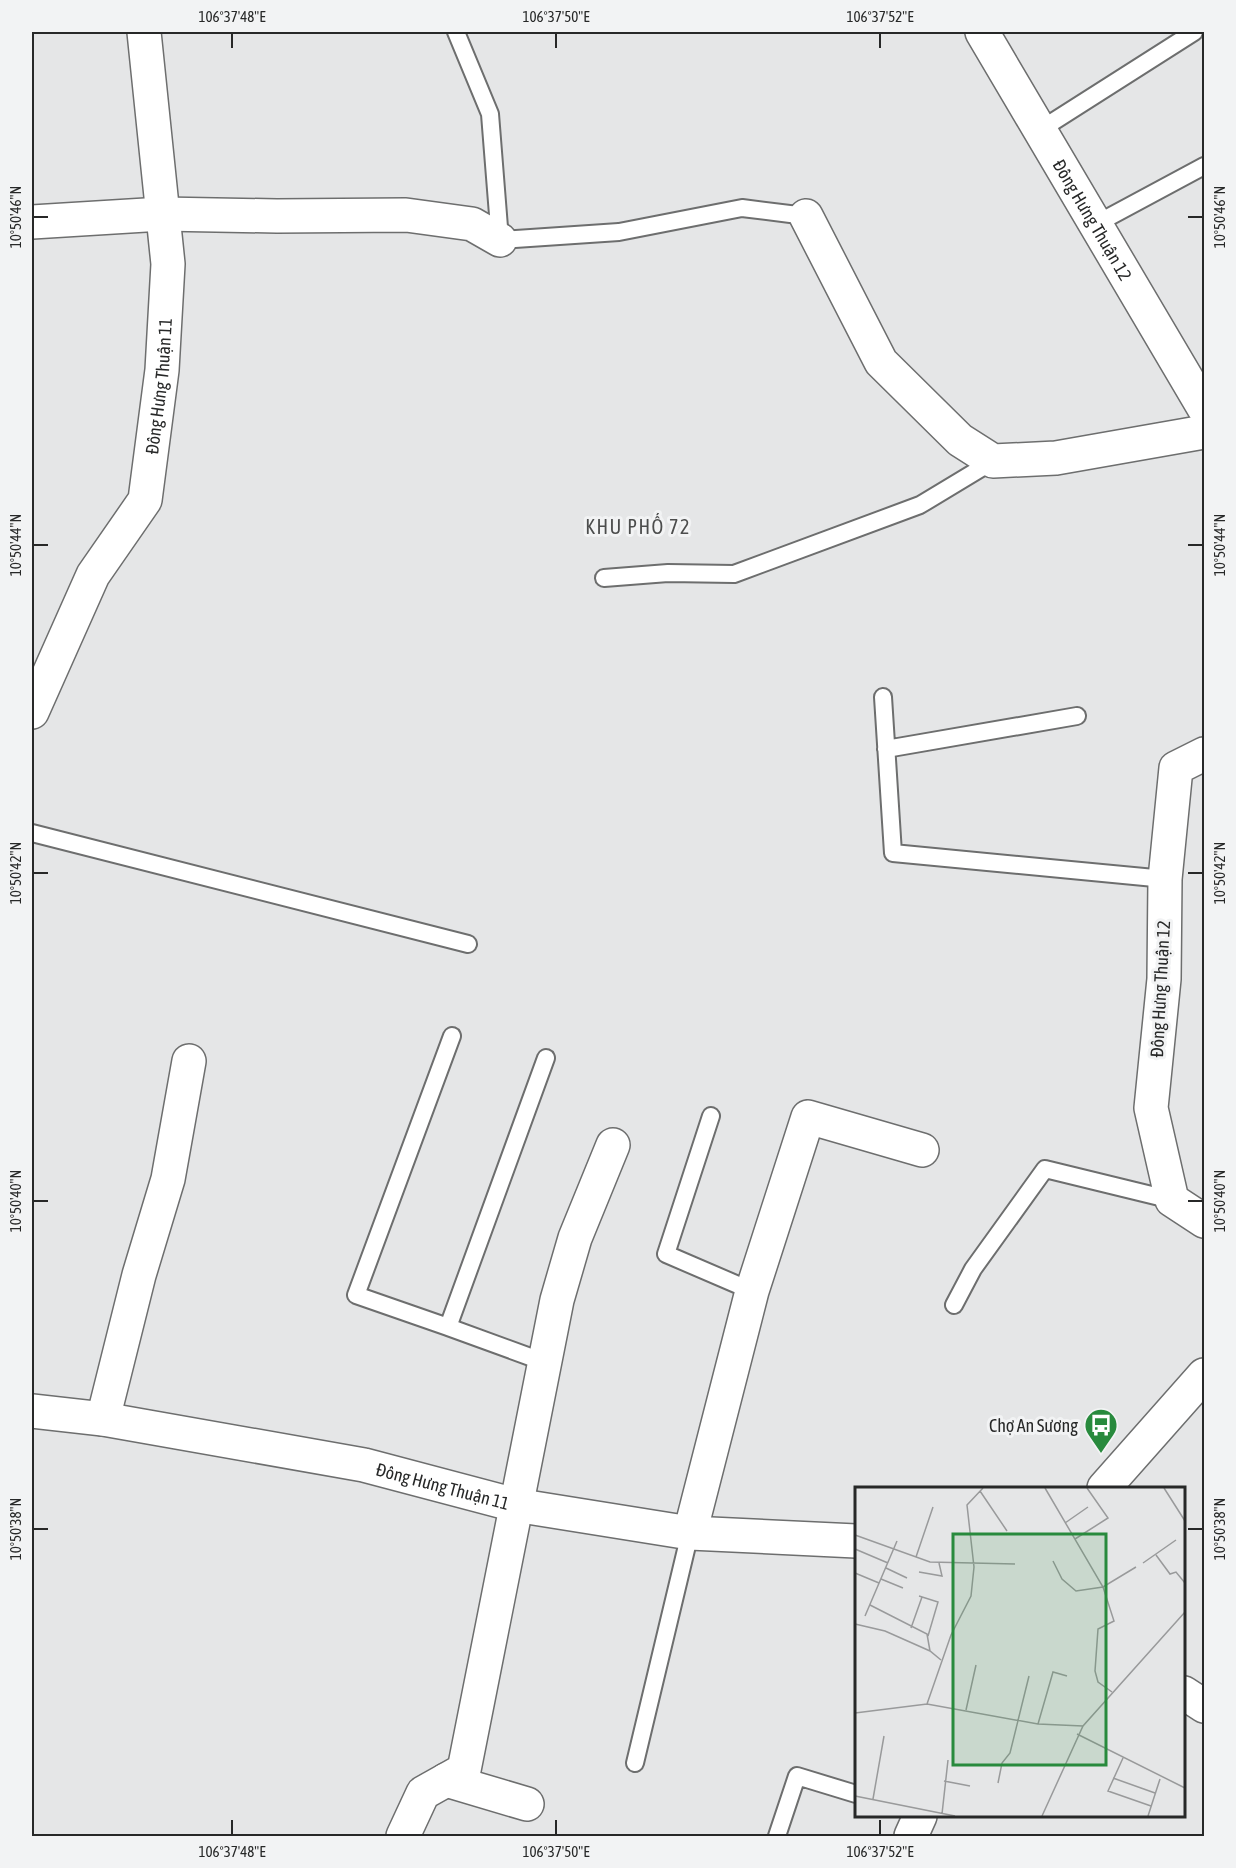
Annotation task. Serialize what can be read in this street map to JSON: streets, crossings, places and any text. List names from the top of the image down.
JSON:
{
  "streets": {
    "street": ["Đông Hưng Thuận 12", "Đông Hưng Thuận 11"]
  },
  "districts": ["KHU PHỐ 72"],
  "places": {
    "bus stop": ["Chợ An Sương"]
  },
  "coordinates": [
    "106°37'48\"E",
    "106°37'50\"E",
    "106°37'52\"E",
    "10°50'46\"N",
    "10°50'44\"N",
    "10°50'42\"N",
    "10°50'40\"N",
    "10°50'38\"N"
  ]
}
